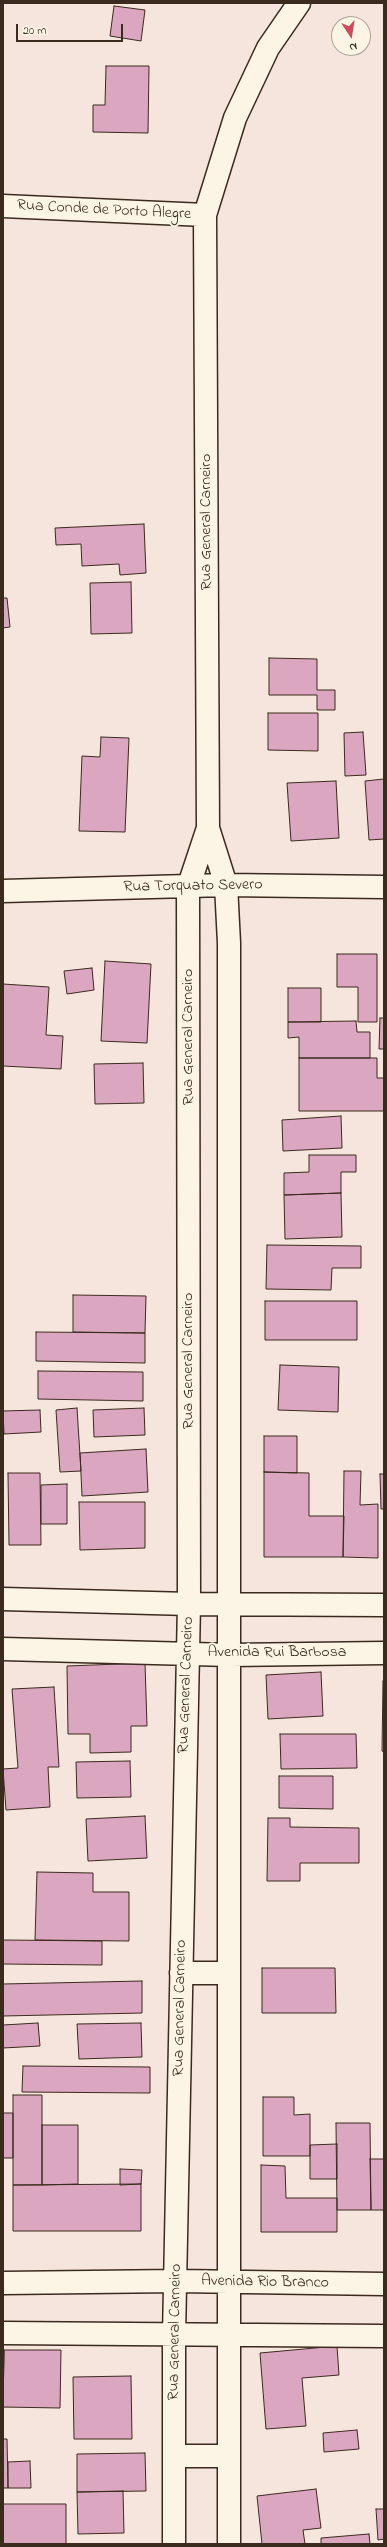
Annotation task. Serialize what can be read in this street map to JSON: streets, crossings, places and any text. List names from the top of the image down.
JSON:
{
  "streets": {
    "street": [
      "Rua Conde de Porto Alegre",
      "Rua General Carneiro",
      "Rua Torquato Severo",
      "Avenida Rui Barbosa",
      "Avenida Rio Branco"
    ]
  },
  "crossings": [
    ["Rua Conde de Porto Alegre", "Rua General Carneiro"],
    ["Rua General Carneiro", "Rua Torquato Severo"],
    ["Rua General Carneiro", "Avenida Rui Barbosa"],
    ["Rua General Carneiro", "Avenida Rio Branco"]
  ],
  "scale_bar": "20 m",
  "north": "bottom"
}
